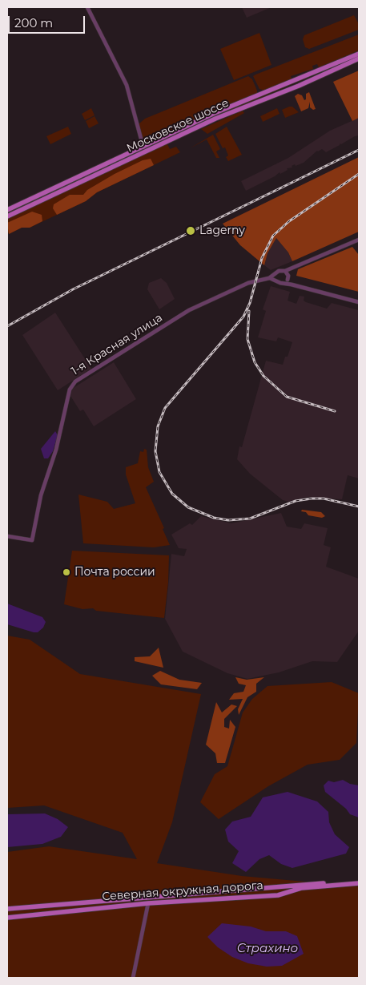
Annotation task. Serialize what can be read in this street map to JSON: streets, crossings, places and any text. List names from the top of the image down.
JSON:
{
  "streets": {
    "main road": ["Московское шоссе", "Северная окружная дорога"],
    "street": ["1-я Красная улица"]
  },
  "water": ["Страхино"],
  "places": ["Lagerny", "Почта россии"],
  "scale_bar": "200 m"
}
